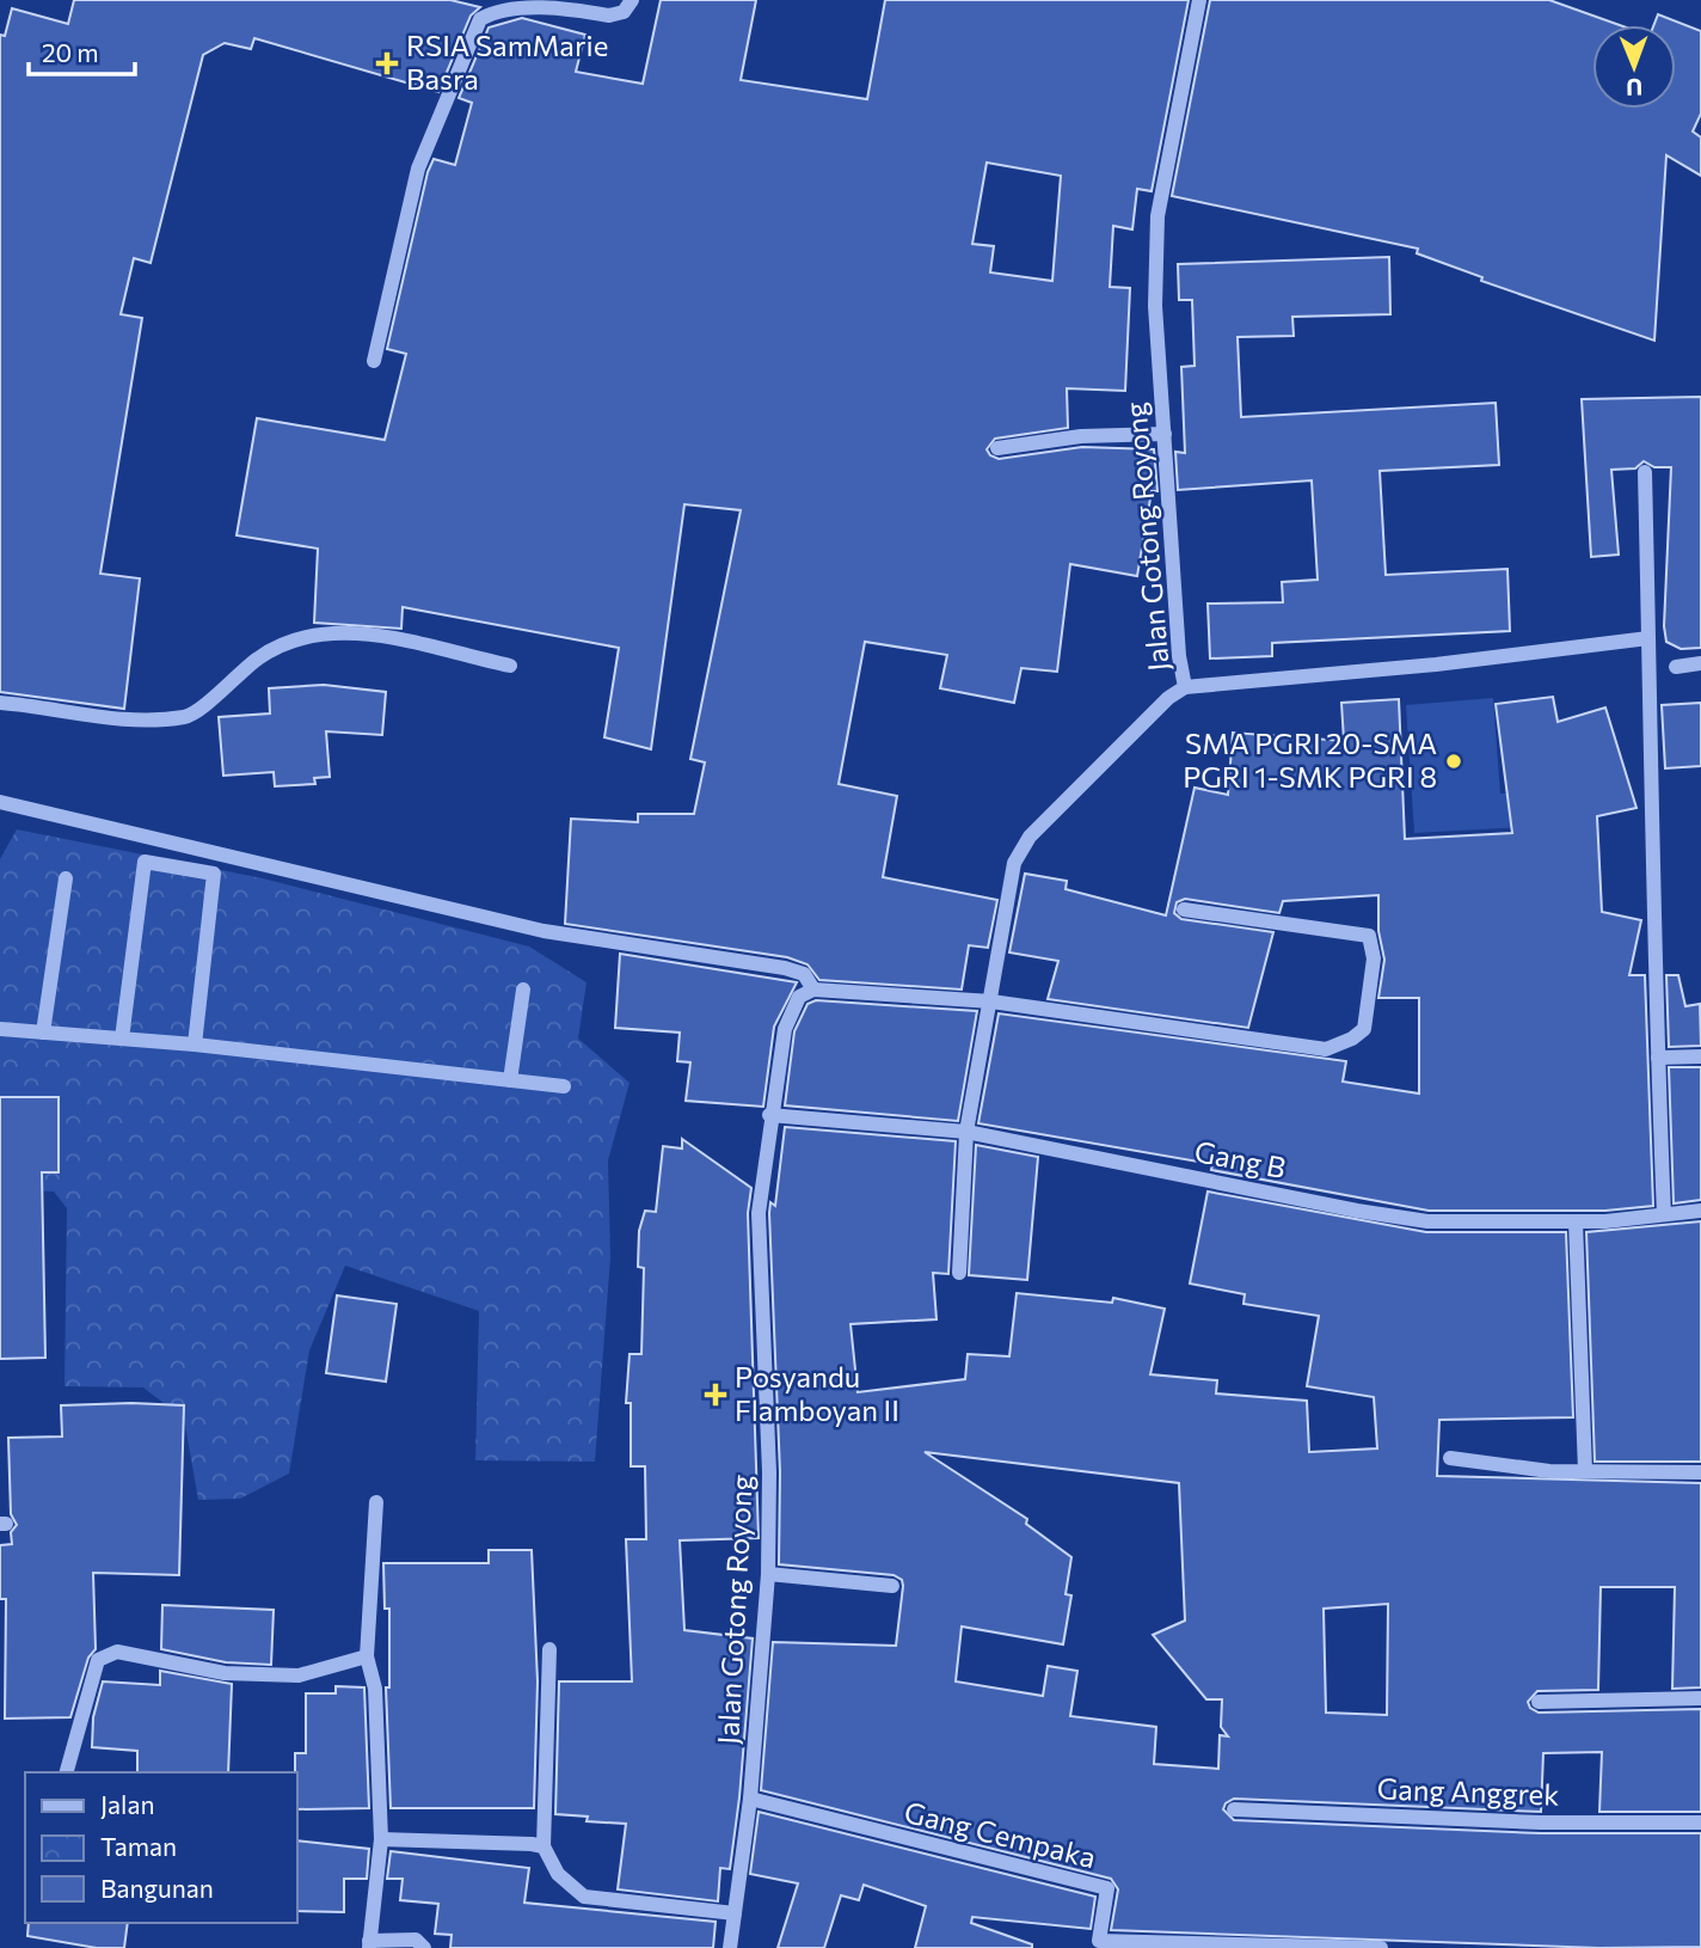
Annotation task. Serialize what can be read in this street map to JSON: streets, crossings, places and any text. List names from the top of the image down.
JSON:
{
  "streets": {
    "street": [
      "Jalan Gotong Royong",
      "Gang B",
      "Gang Anggrek",
      "Gang Cempaka"
    ]
  },
  "crossings": [
    ["Jalan Gotong Royong", "Gang B"],
    ["Jalan Gotong Royong", "Gang Cempaka"]
  ],
  "places": {
    "health": ["RSIA SamMarie Basra", "Posyandu Flamboyan II"],
    "other": ["SMA PGRI 20-SMA PGRI 1-SMK PGRI 8"]
  },
  "legend": ["Jalan", "Taman", "Bangunan"],
  "scale_bar": "20 m",
  "north": "bottom"
}
